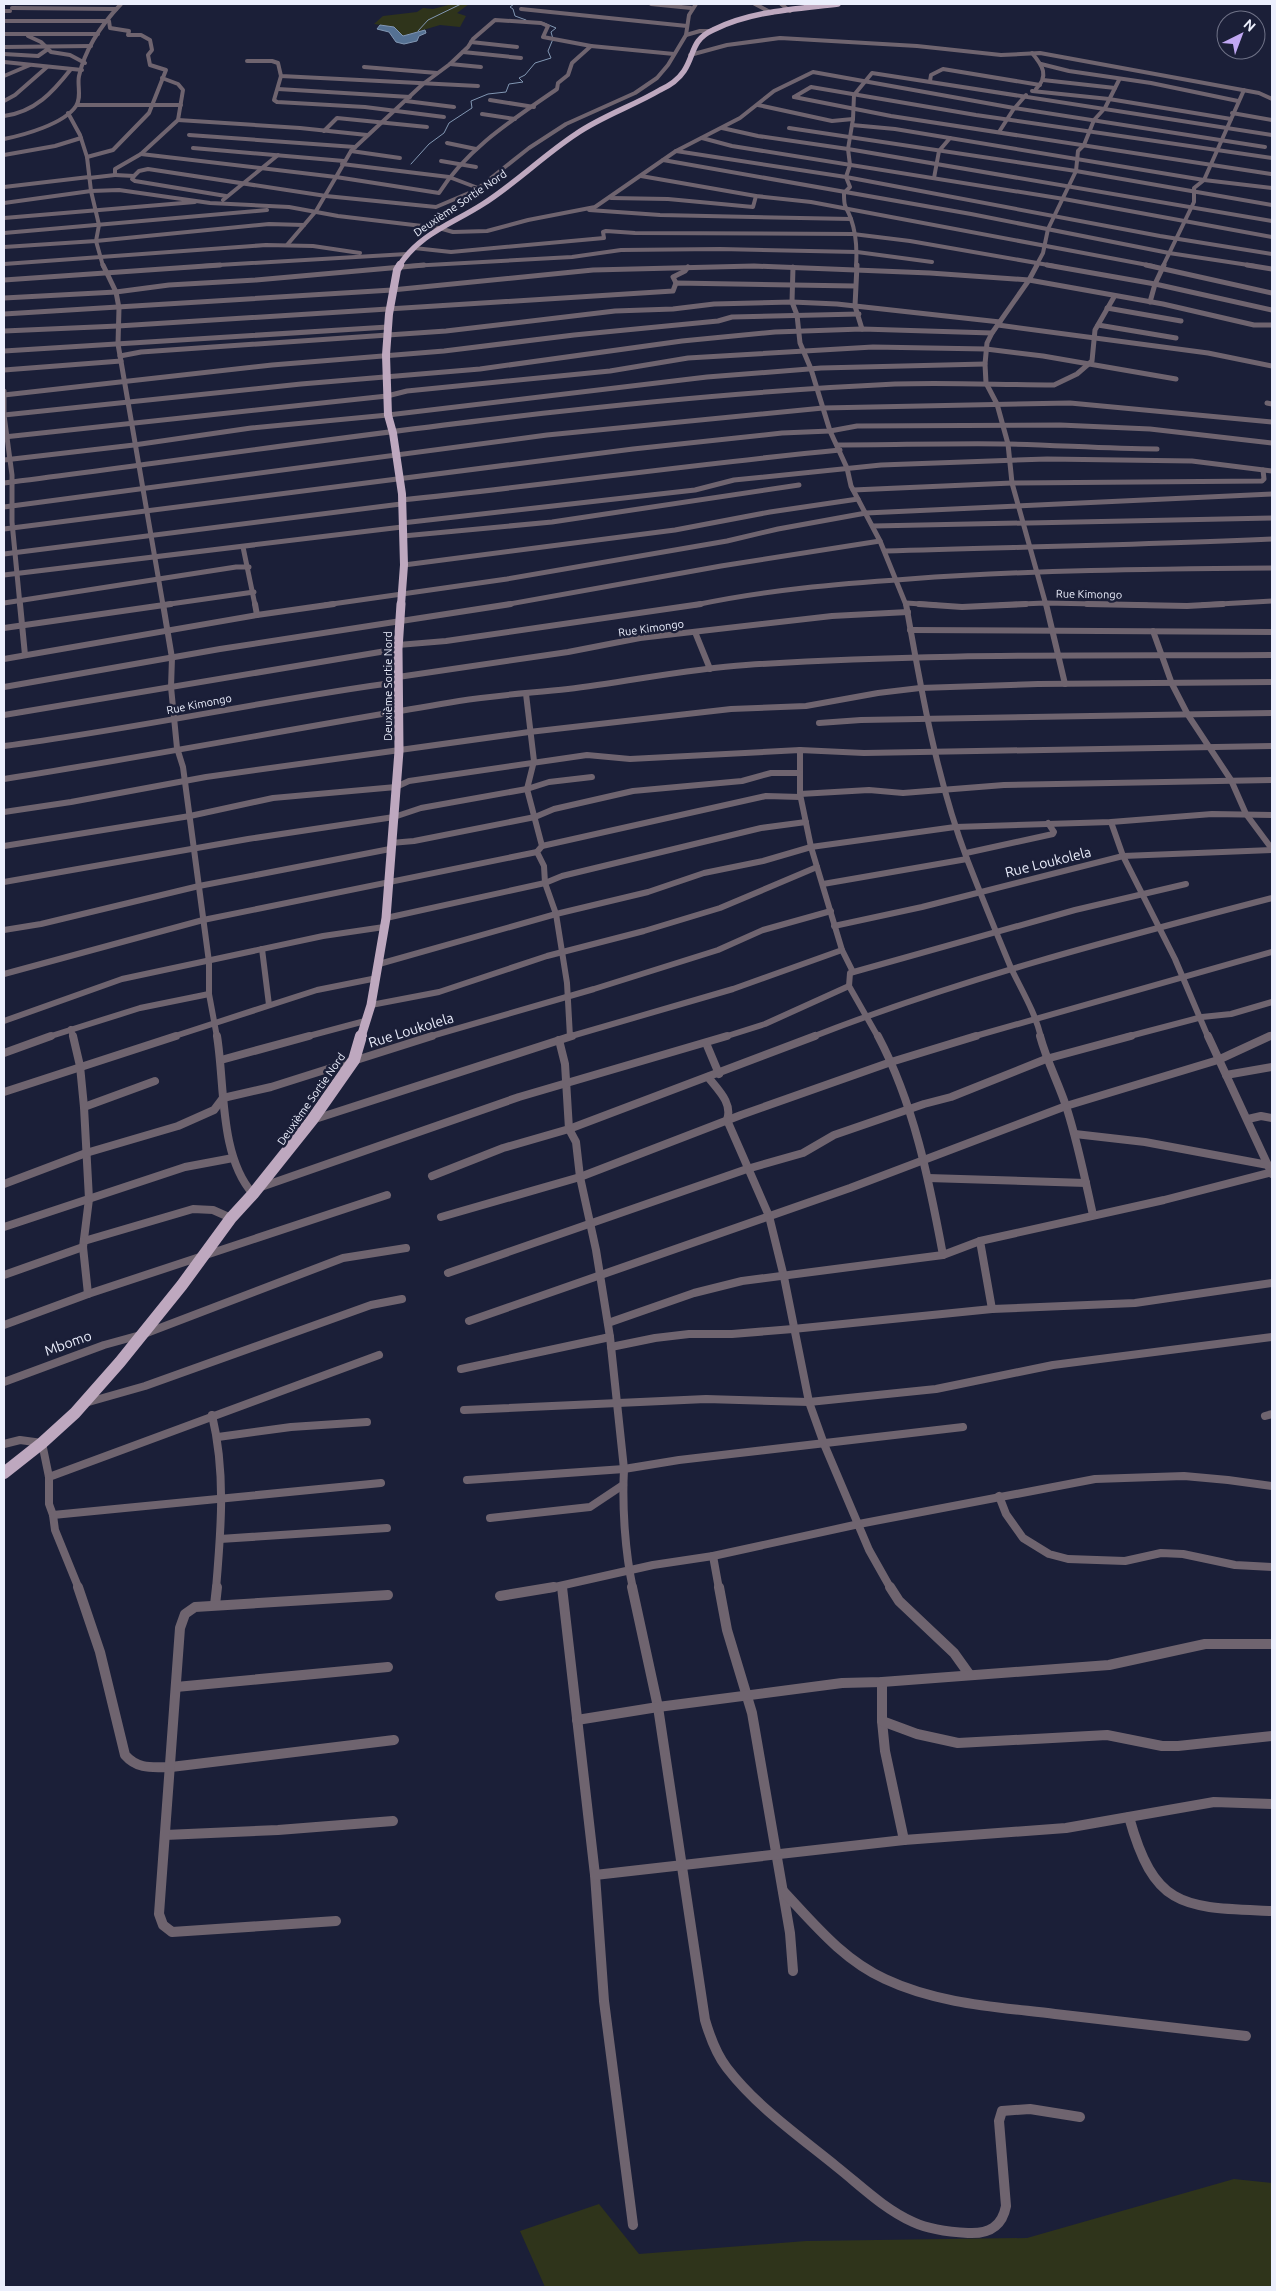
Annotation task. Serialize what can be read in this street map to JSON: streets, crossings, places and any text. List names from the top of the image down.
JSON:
{
  "streets": {
    "main road": ["Deuxième Sortie Nord"],
    "street": ["Rue Kimongo", "Rue Loukolela", "Mbomo"]
  },
  "crossings": [
    ["Deuxième Sortie Nord", "Rue Kimongo"],
    ["Deuxième Sortie Nord", "Rue Loukolela"],
    ["Deuxième Sortie Nord", "Mbomo"]
  ],
  "north": "top right"
}
